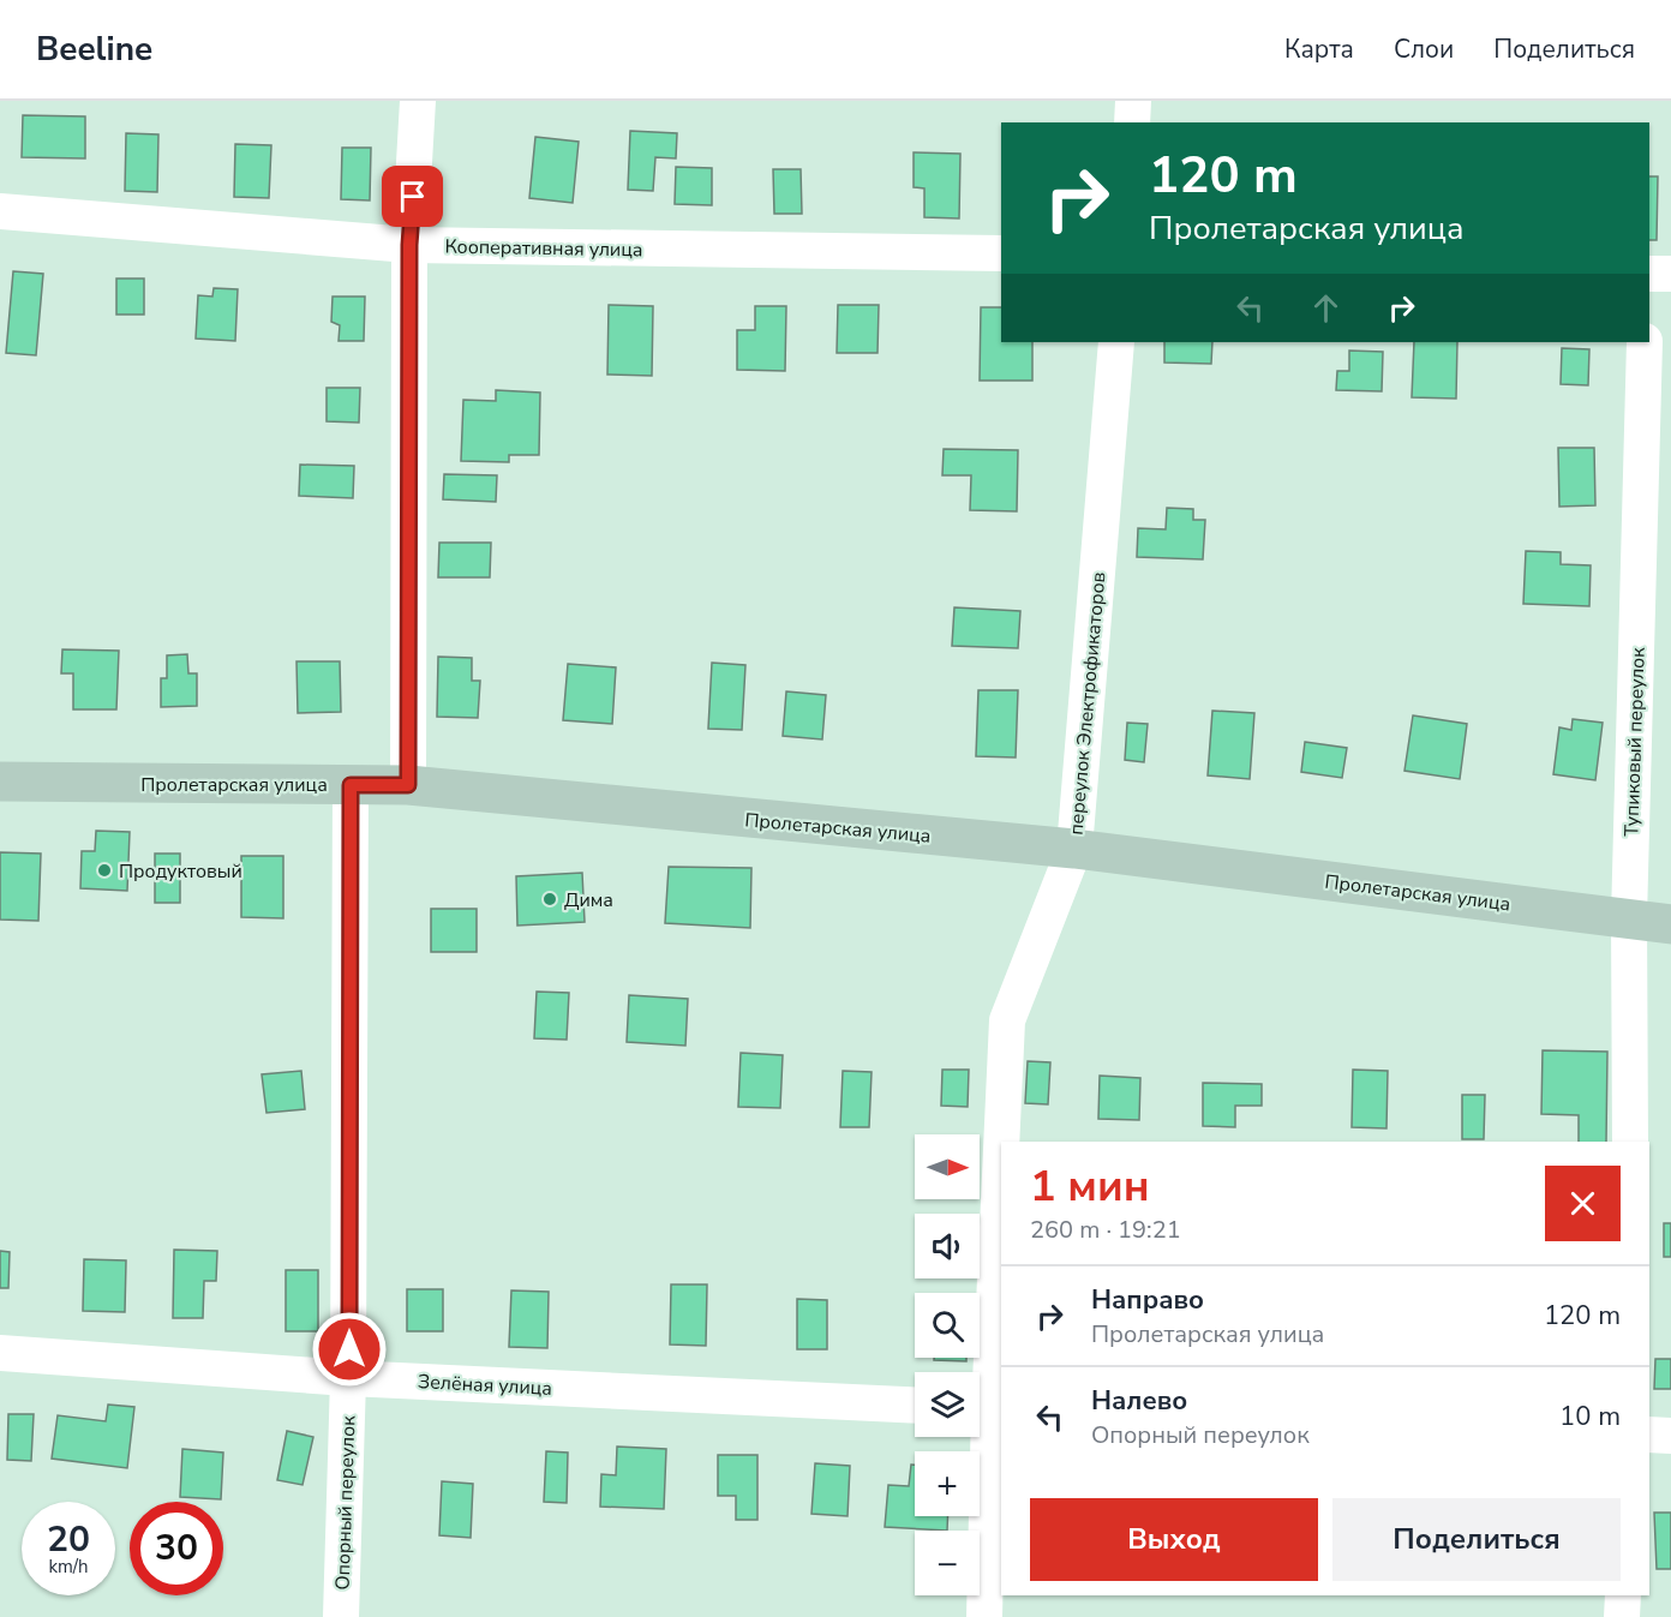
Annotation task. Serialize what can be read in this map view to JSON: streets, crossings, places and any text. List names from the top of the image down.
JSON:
{
  "streets": {
    "street": [
      "Кооперативная улица",
      "переулок Электрофикаторов",
      "Тупиковый переулок",
      "Пролетарская улица",
      "Зелёная улица",
      "Опорный переулок"
    ]
  },
  "crossings": [
    ["переулок Электрофикаторов", "Пролетарская улица"],
    ["Тупиковый переулок", "Пролетарская улица"],
    ["Пролетарская улица", "Опорный переулок"],
    ["Зелёная улица", "Опорный переулок"]
  ],
  "places": ["Продуктовый", "Дима"],
  "north": "right",
  "page": {
    "header": "Beeline",
    "nav": ["Карта", "Слои", "Поделиться"],
    "turn": ["120 m", "Пролетарская улица"],
    "map_buttons": ["+", "−"],
    "heading": ["1 мин", "260 m · 19:21"],
    "list": [
      {
        "name": "Направо",
        "note": "Пролетарская улица",
        "value": "120 m"
      },
      {
        "name": "Налево",
        "note": "Опорный переулок",
        "value": "10 m"
      }
    ],
    "buttons": ["Выход", "Поделиться"],
    "speed": "20 km/h",
    "limit": "30"
  }
}
